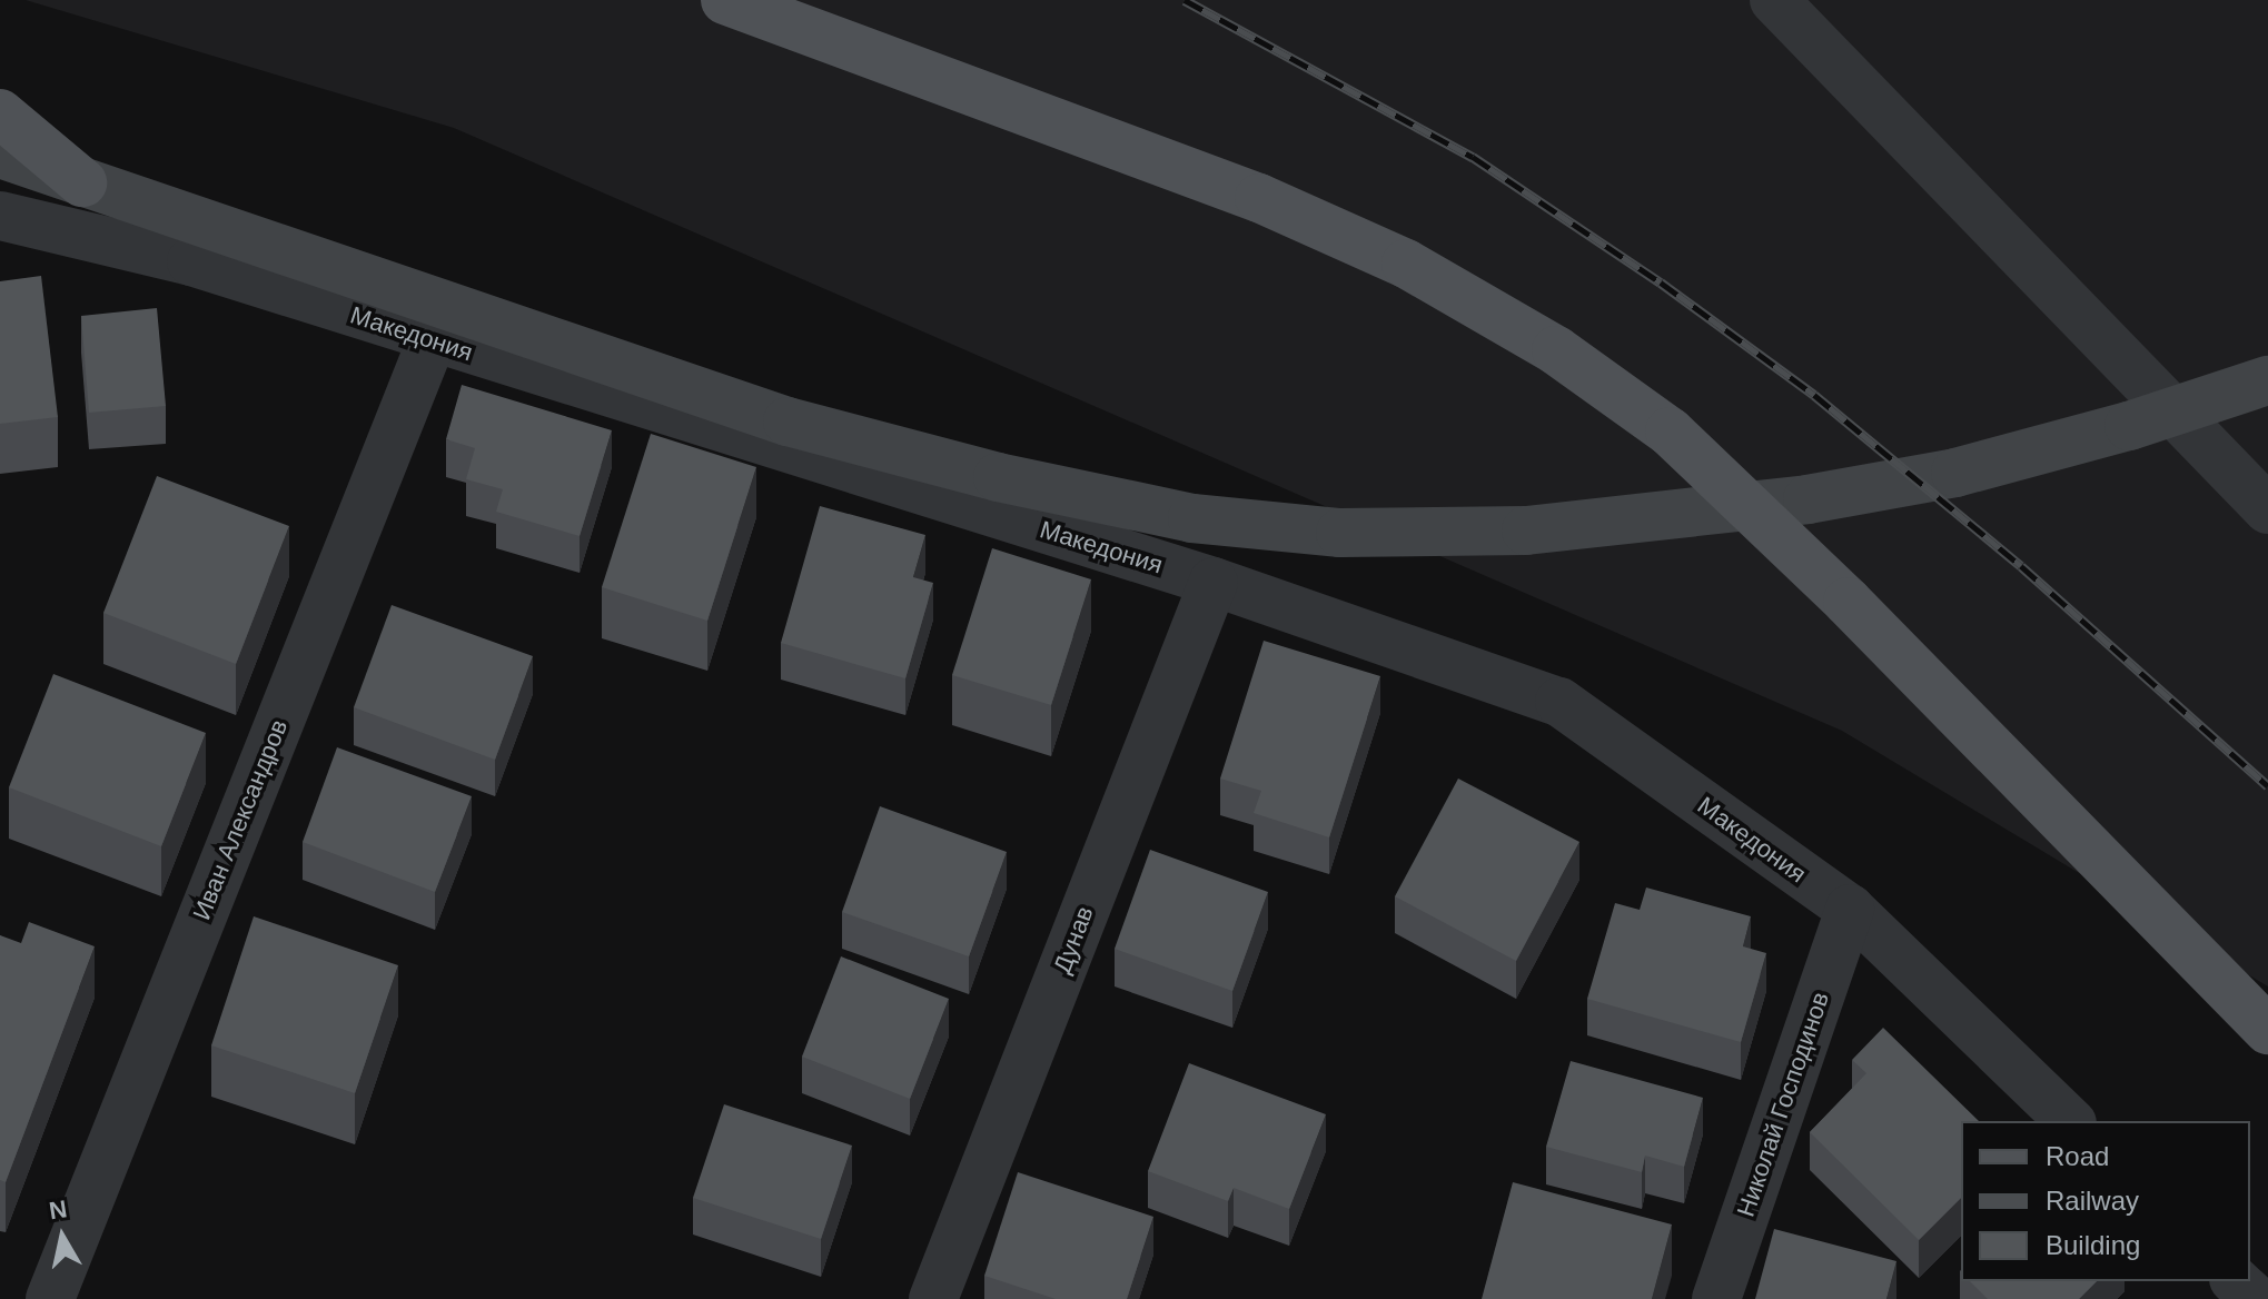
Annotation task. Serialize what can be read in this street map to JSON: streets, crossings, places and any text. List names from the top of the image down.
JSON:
{
  "streets": {
    "street": [
      "Македония",
      "Иван Александров",
      "Дунав",
      "Николай Господинов"
    ]
  },
  "crossings": [
    ["Македония", "Иван Александров"],
    ["Македония", "Дунав"],
    ["Македония", "Николай Господинов"]
  ],
  "legend": ["Road", "Railway", "Building"],
  "north": "top"
}
